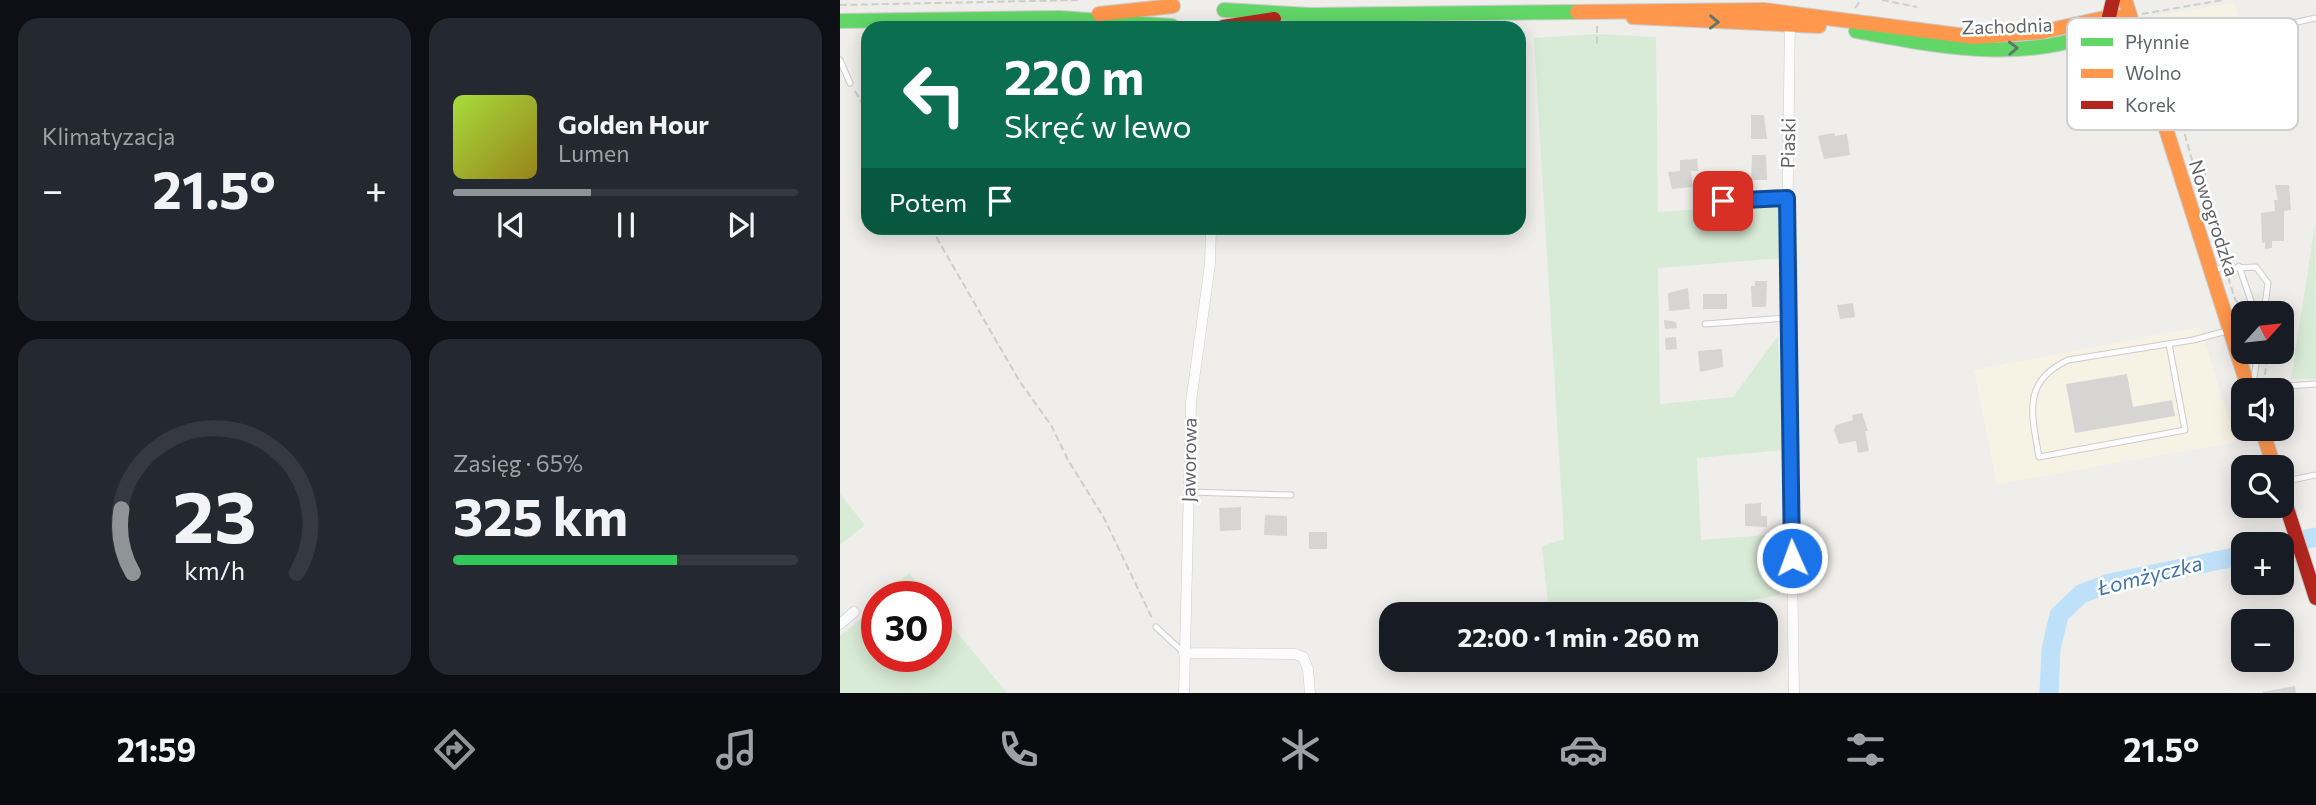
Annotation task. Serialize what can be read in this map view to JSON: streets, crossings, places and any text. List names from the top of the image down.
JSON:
{
  "streets": {
    "main road": ["Zachodnia", "Nowogrodzka"],
    "street": ["Piaski", "Jaworowa"]
  },
  "crossings": [
    ["Zachodnia", "Piaski"],
    ["Zachodnia", "Nowogrodzka"]
  ],
  "water": ["Łomżyczka"],
  "legend": ["Płynnie", "Wolno", "Korek"],
  "north": "top right",
  "page": {
    "tile": [
      "Klimatyzacja",
      ["Zasięg · 65%", "325 km"]
    ],
    "turn": ["220 m", "Skręć w lewo"],
    "song": ["Golden Hour", "Lumen"],
    "heat": ["−", "21.5°", "+"],
    "then": "Potem",
    "map_buttons": ["+", "−"],
    "limit": "30",
    "trip": "22:00 · 1 min · 260 m",
    "tabs": ["21:59", "21.5°"],
    "gauge": ["23", "km/h"]
  }
}
